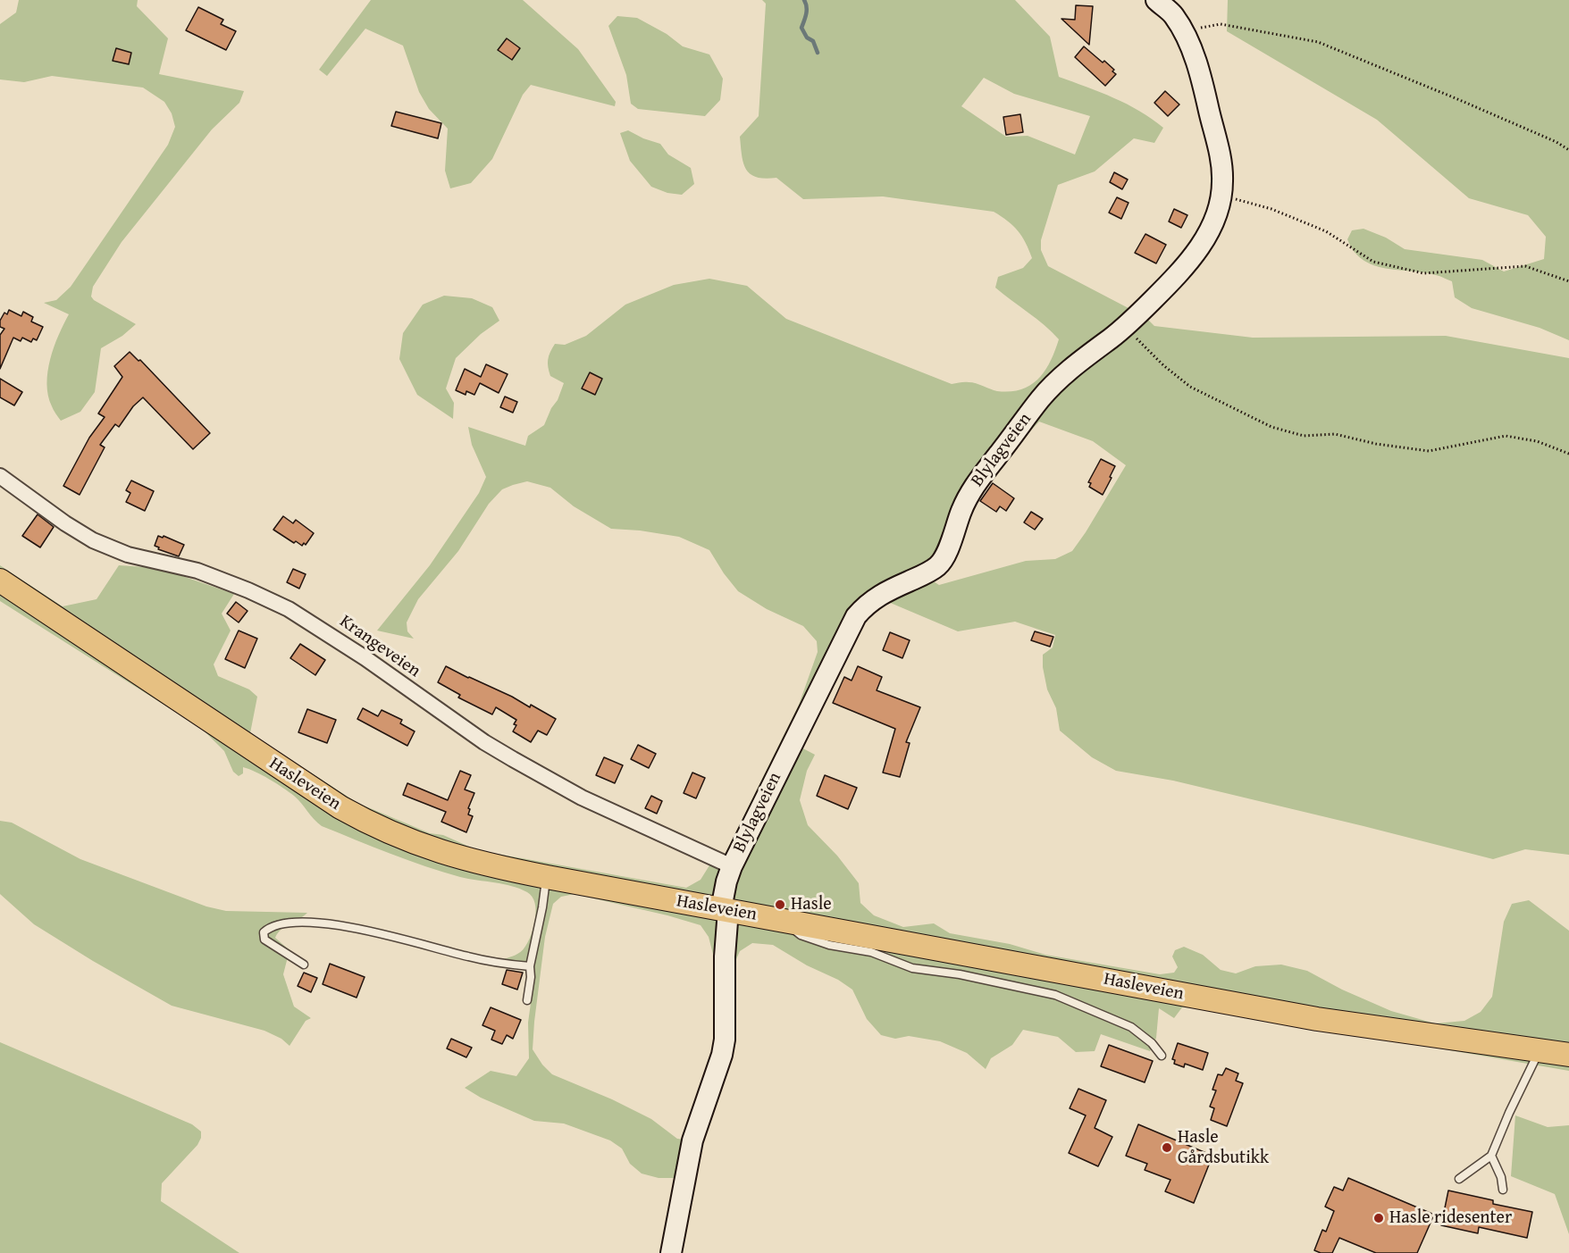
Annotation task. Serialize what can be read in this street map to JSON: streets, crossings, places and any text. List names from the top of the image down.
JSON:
{
  "streets": {
    "main road": ["Hasleveien"],
    "street": ["Blylagveien", "Krangeveien"]
  },
  "crossings": [
    ["Blylagveien", "Krangeveien"],
    ["Blylagveien", "Hasleveien"]
  ],
  "places": ["Hasle", "Hasle Gårdsbutikk", "Hasle ridesenter"]
}
